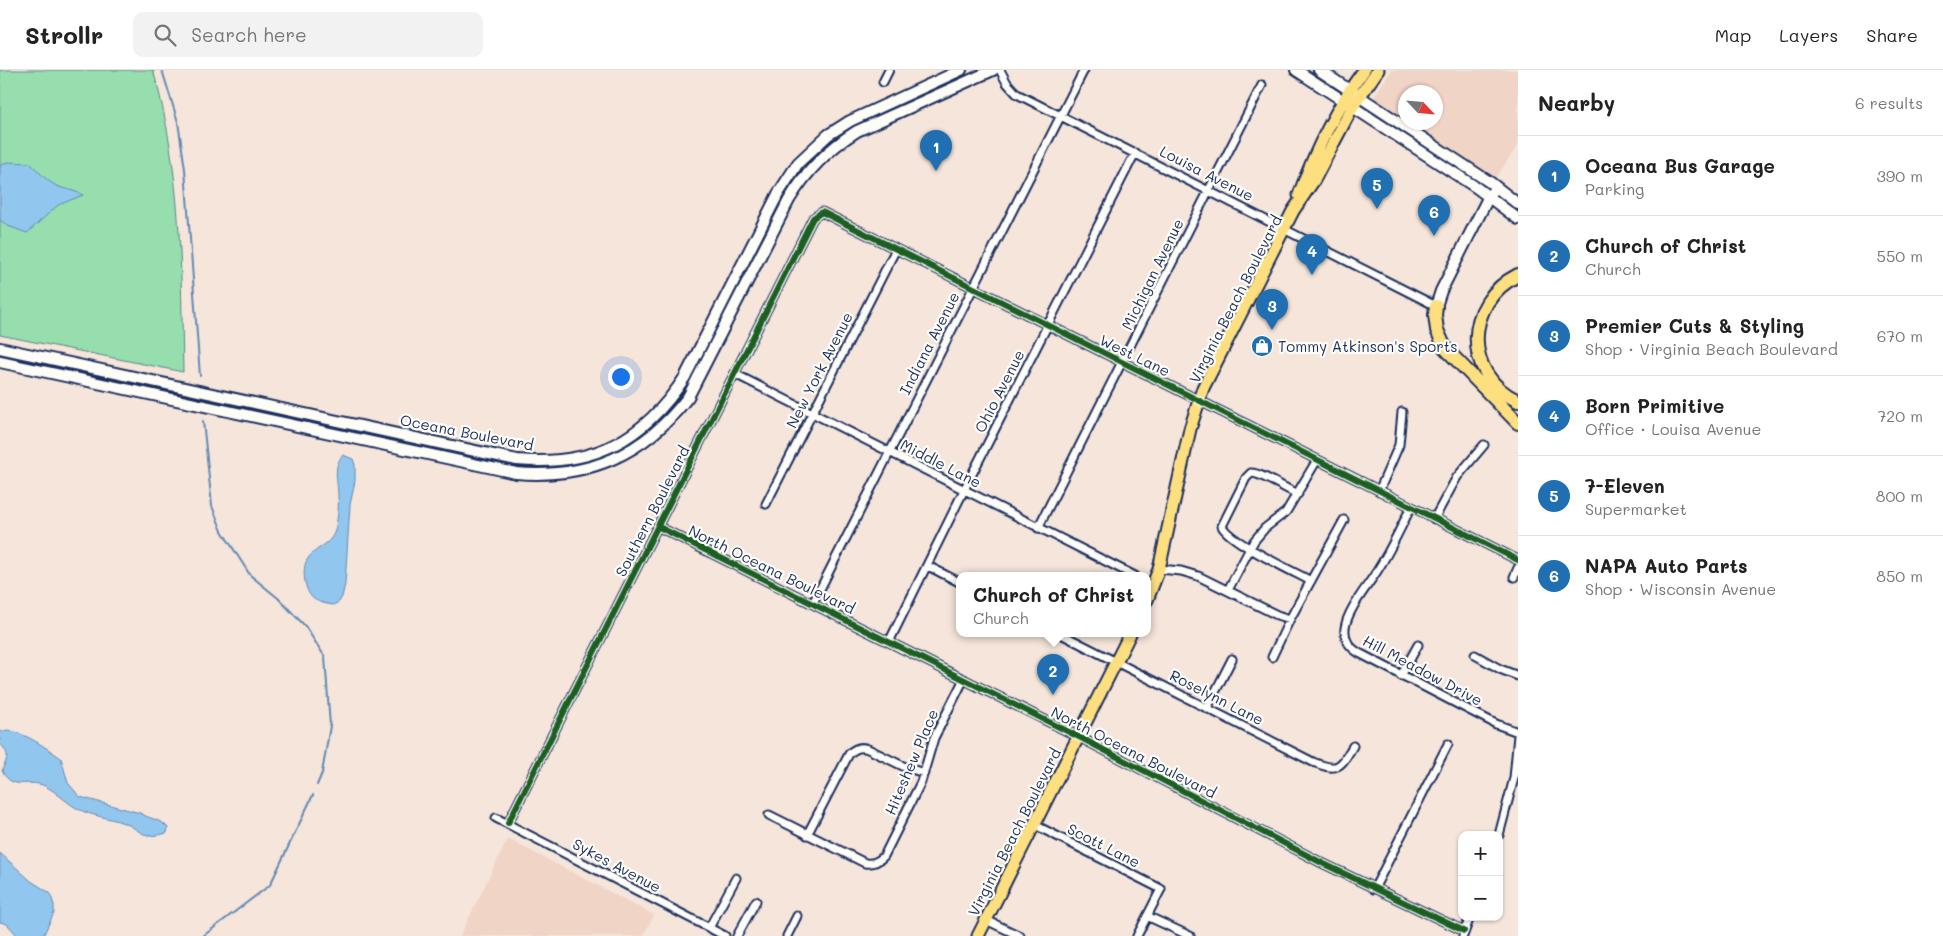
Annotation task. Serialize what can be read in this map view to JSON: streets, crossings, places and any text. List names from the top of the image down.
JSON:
{
  "streets": {
    "main road": ["Virginia Beach Boulevard", "Oceana Boulevard"],
    "street": [
      "Louisa Avenue",
      "Michigan Avenue",
      "Indiana Avenue",
      "West Lane",
      "New York Avenue",
      "Ohio Avenue",
      "Middle Lane",
      "Southern Boulevard",
      "North Oceana Boulevard",
      "Hill Meadow Drive",
      "Roselynn Lane",
      "Hiteshew Place",
      "Scott Lane",
      "Sykes Avenue"
    ]
  },
  "crossings": [
    ["Louisa Avenue", "Michigan Avenue"],
    ["Louisa Avenue", "Virginia Beach Boulevard"],
    ["Louisa Avenue", "Indiana Avenue"],
    ["Louisa Avenue", "Ohio Avenue"],
    ["Michigan Avenue", "West Lane"],
    ["Michigan Avenue", "Middle Lane"],
    ["Virginia Beach Boulevard", "West Lane"],
    ["Virginia Beach Boulevard", "North Oceana Boulevard"],
    ["Virginia Beach Boulevard", "Roselynn Lane"],
    ["Virginia Beach Boulevard", "Scott Lane"],
    ["Indiana Avenue", "West Lane"],
    ["Indiana Avenue", "Middle Lane"],
    ["Indiana Avenue", "North Oceana Boulevard"],
    ["West Lane", "New York Avenue"],
    ["West Lane", "Ohio Avenue"],
    ["West Lane", "Southern Boulevard"],
    ["West Lane", "Hill Meadow Drive"],
    ["New York Avenue", "Middle Lane"],
    ["Ohio Avenue", "Middle Lane"],
    ["Ohio Avenue", "North Oceana Boulevard"],
    ["Middle Lane", "Southern Boulevard"],
    ["Southern Boulevard", "North Oceana Boulevard"],
    ["Southern Boulevard", "Sykes Avenue"],
    ["North Oceana Boulevard", "Hiteshew Place"]
  ],
  "places": {
    "shop": ["Tommy Atkinson's Sports"]
  },
  "north": "bottom right",
  "page": {
    "header": "Strollr",
    "search": "Search here",
    "nav": ["Map", "Layers", "Share"],
    "heading": ["Nearby", "6 results"],
    "pins": [
      "1",
      "5",
      "6",
      "4",
      "3",
      "2"
    ],
    "list": [
      {
        "mark": "1",
        "name": "Oceana Bus Garage",
        "note": "Parking",
        "value": "390 m"
      },
      {
        "mark": "2",
        "name": "Church of Christ",
        "note": "Church",
        "value": "550 m"
      },
      {
        "mark": "3",
        "name": "Premier Cuts & Styling",
        "note": "Shop · Virginia Beach Boulevard",
        "value": "670 m"
      },
      {
        "mark": "4",
        "name": "Born Primitive",
        "note": "Office · Louisa Avenue",
        "value": "720 m"
      },
      {
        "mark": "5",
        "name": "7-Eleven",
        "note": "Supermarket",
        "value": "800 m"
      },
      {
        "mark": "6",
        "name": "NAPA Auto Parts",
        "note": "Shop · Wisconsin Avenue",
        "value": "850 m"
      }
    ],
    "popup": ["Church of Christ", "Church"],
    "map_buttons": ["+", "−"]
  }
}
